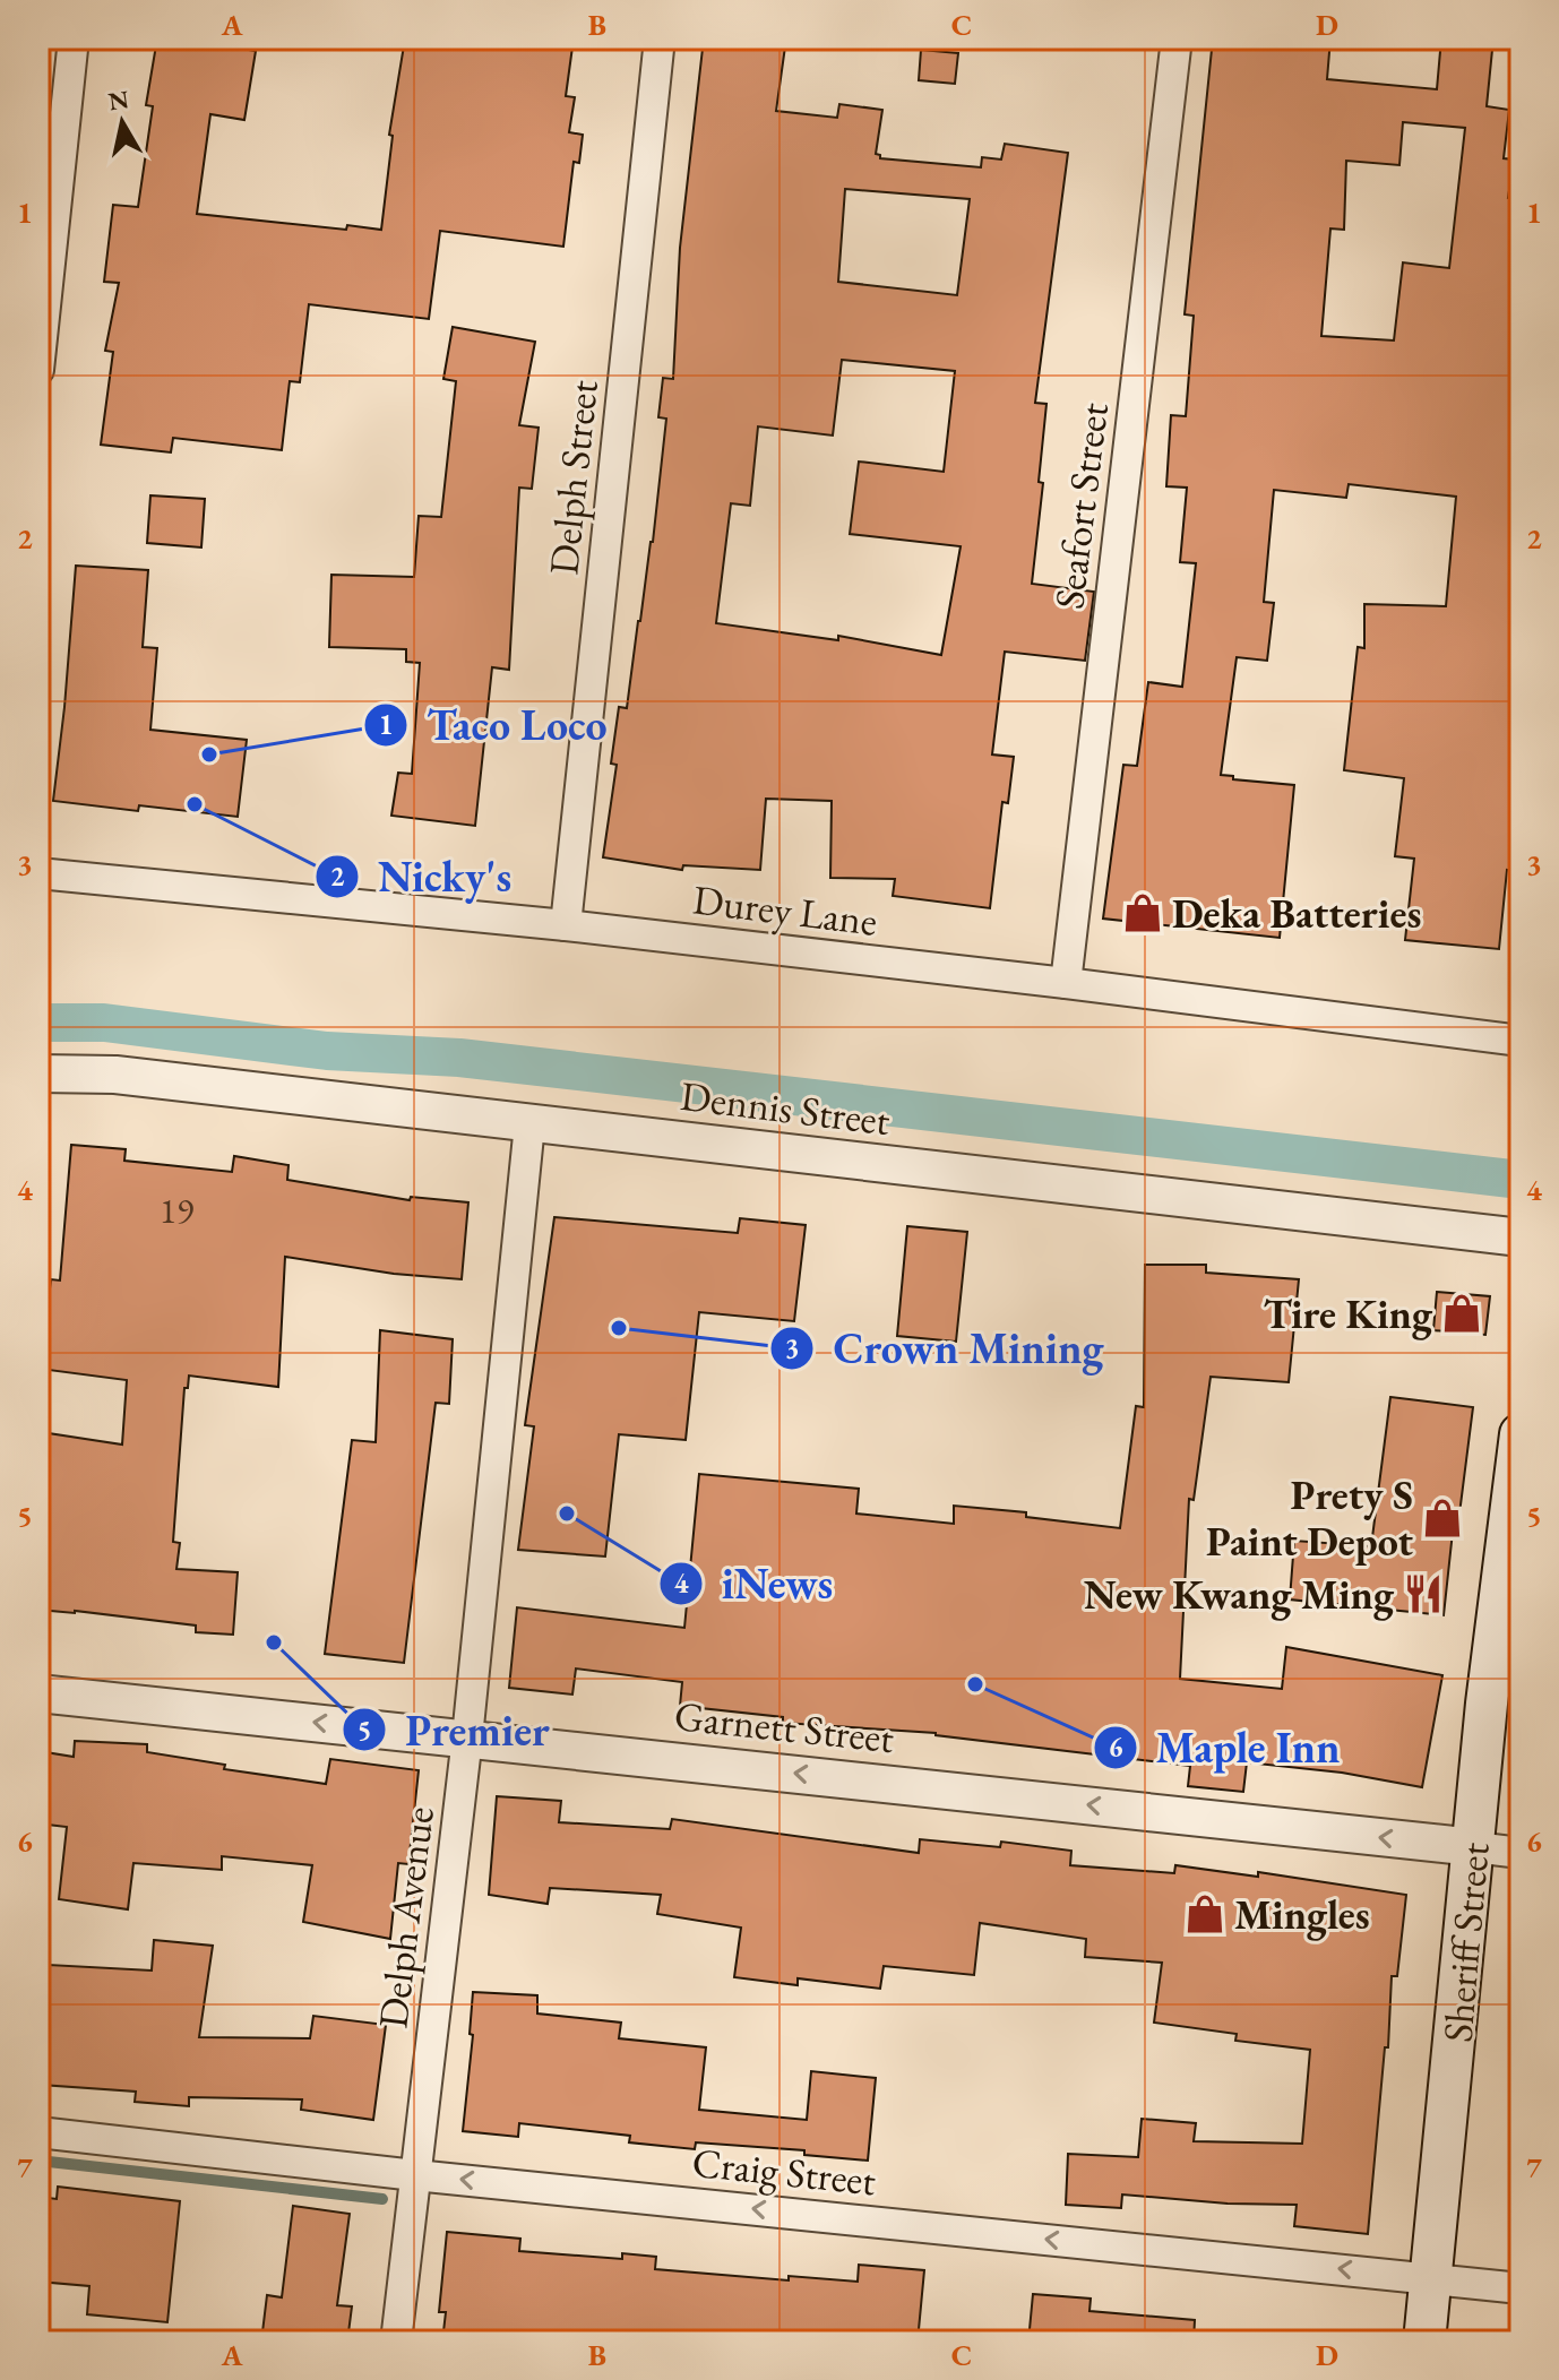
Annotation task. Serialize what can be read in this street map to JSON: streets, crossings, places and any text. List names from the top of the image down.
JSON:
{
  "streets": {
    "main road": ["Sheriff Street"],
    "street": [
      "Delph Street",
      "Seafort Street",
      "Durey Lane",
      "Dennis Street",
      "Garnett Street",
      "Delph Avenue",
      "Craig Street"
    ]
  },
  "crossings": [
    ["Delph Street", "Durey Lane"],
    ["Seafort Street", "Durey Lane"],
    ["Dennis Street", "Delph Avenue"],
    ["Garnett Street", "Delph Avenue"],
    ["Garnett Street", "Sheriff Street"],
    ["Delph Avenue", "Craig Street"],
    ["Sheriff Street", "Craig Street"]
  ],
  "one_way": ["Garnett Street", "Craig Street"],
  "places": {
    "other": [
      "Taco Loco",
      "Nicky's",
      "Crown Mining",
      "iNews",
      "Premier",
      "Maple Inn"
    ],
    "shop": [
      "Deka Batteries",
      "Tire King",
      "Prety S Paint Depot",
      "Mingles"
    ],
    "restaurant": ["New Kwang Ming"]
  },
  "house_numbers": ["19"],
  "north": "top",
  "grid": {
    "columns": [
      "A",
      "B",
      "C",
      "D"
    ],
    "rows": [
      "1",
      "2",
      "3",
      "4",
      "5",
      "6",
      "7"
    ]
  }
}
